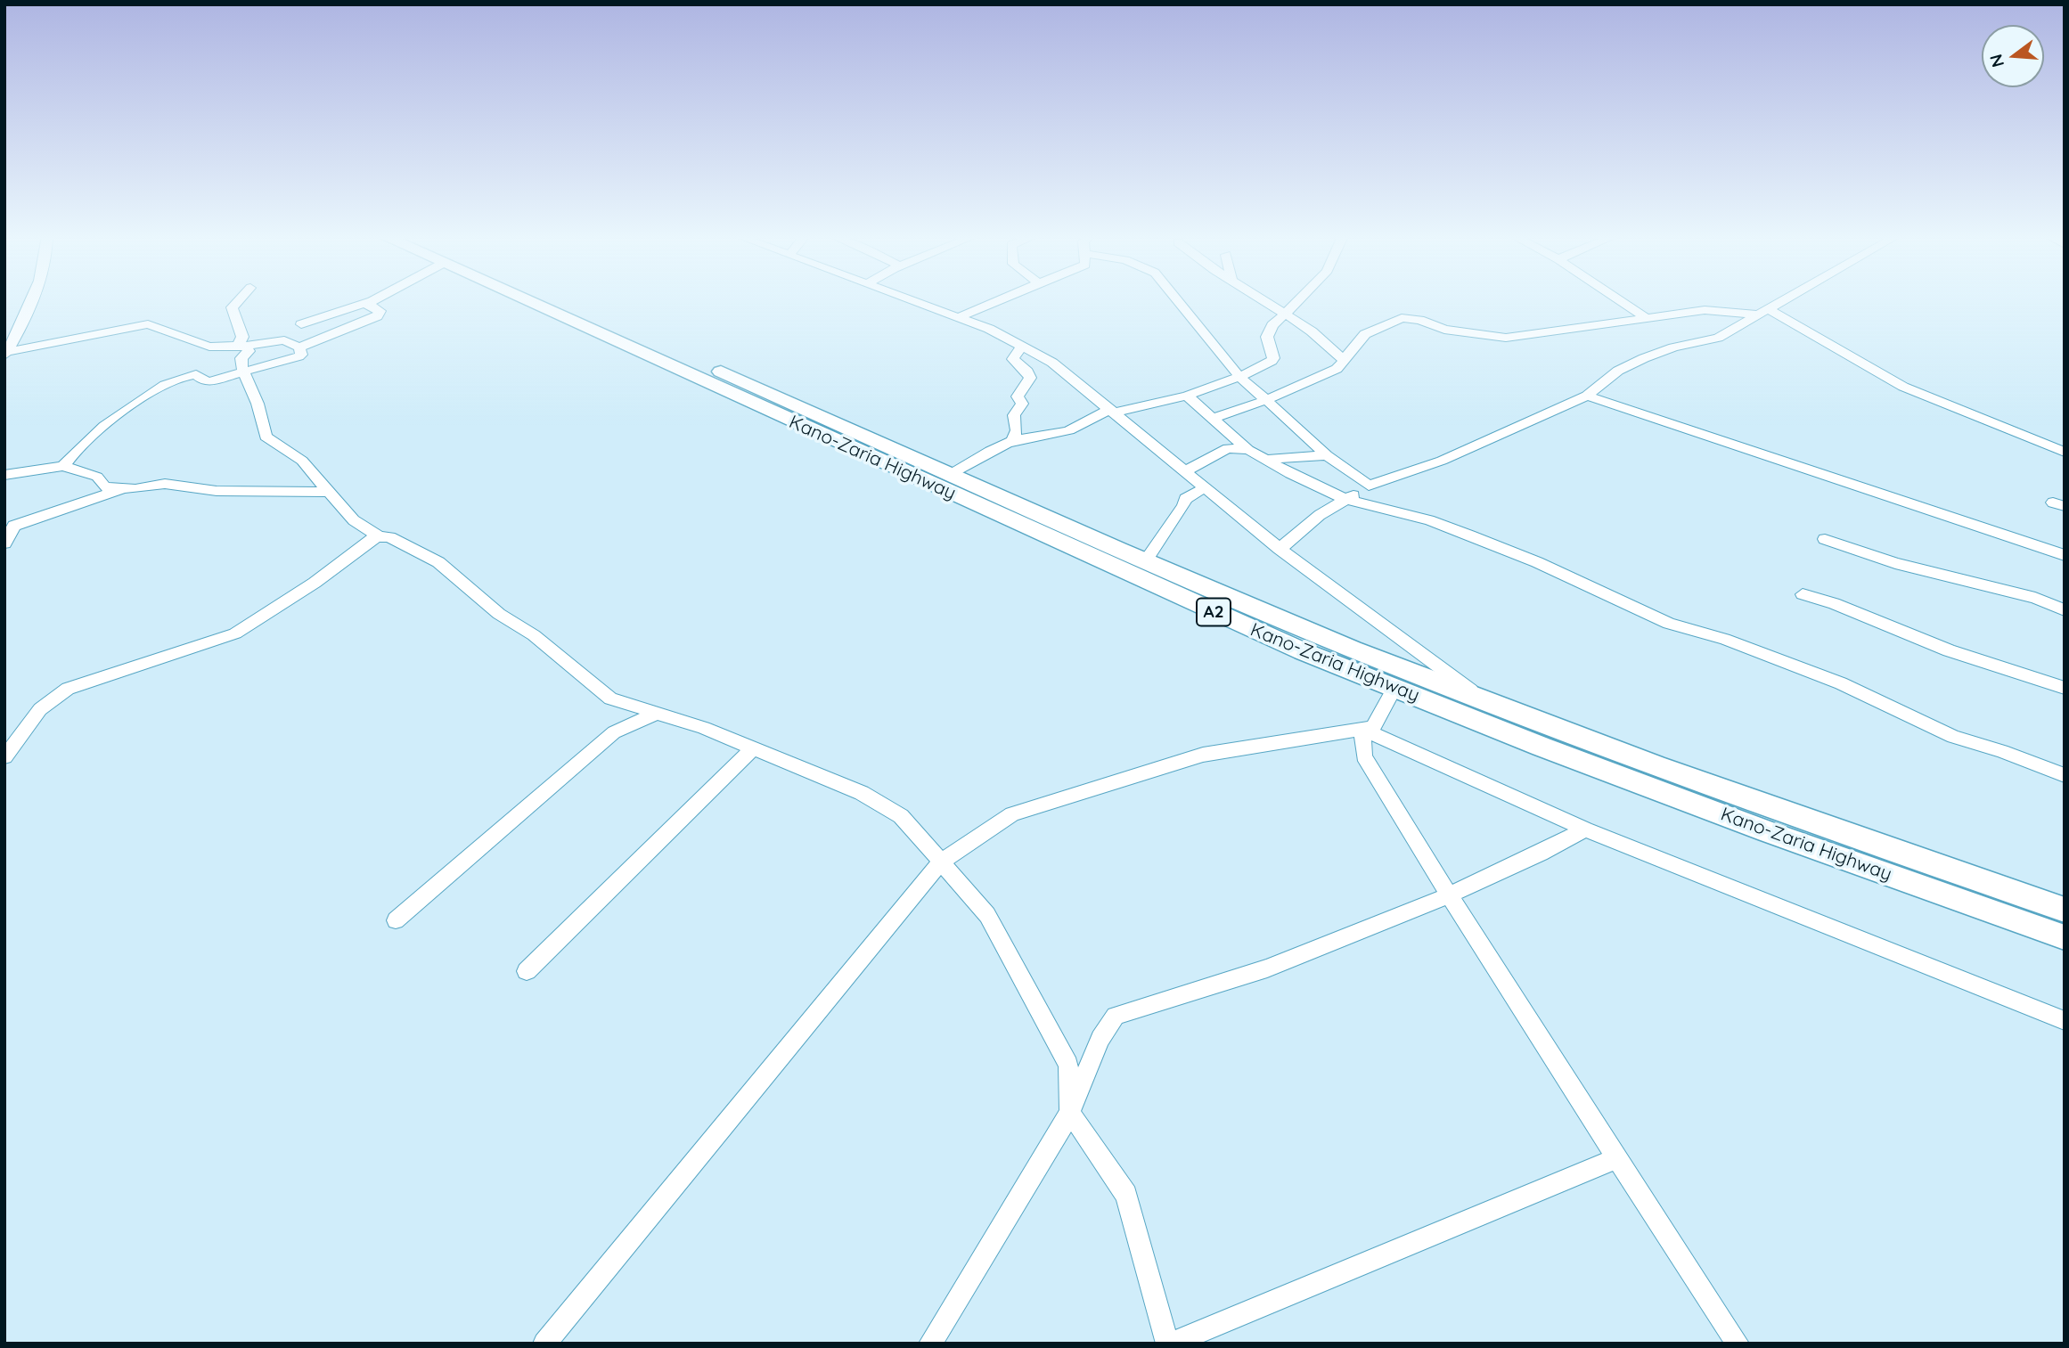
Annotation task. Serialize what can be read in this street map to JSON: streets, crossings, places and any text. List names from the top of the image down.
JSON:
{
  "streets": {
    "highway": ["Kano-Zaria Highway", "A2"]
  },
  "north": "left"
}
